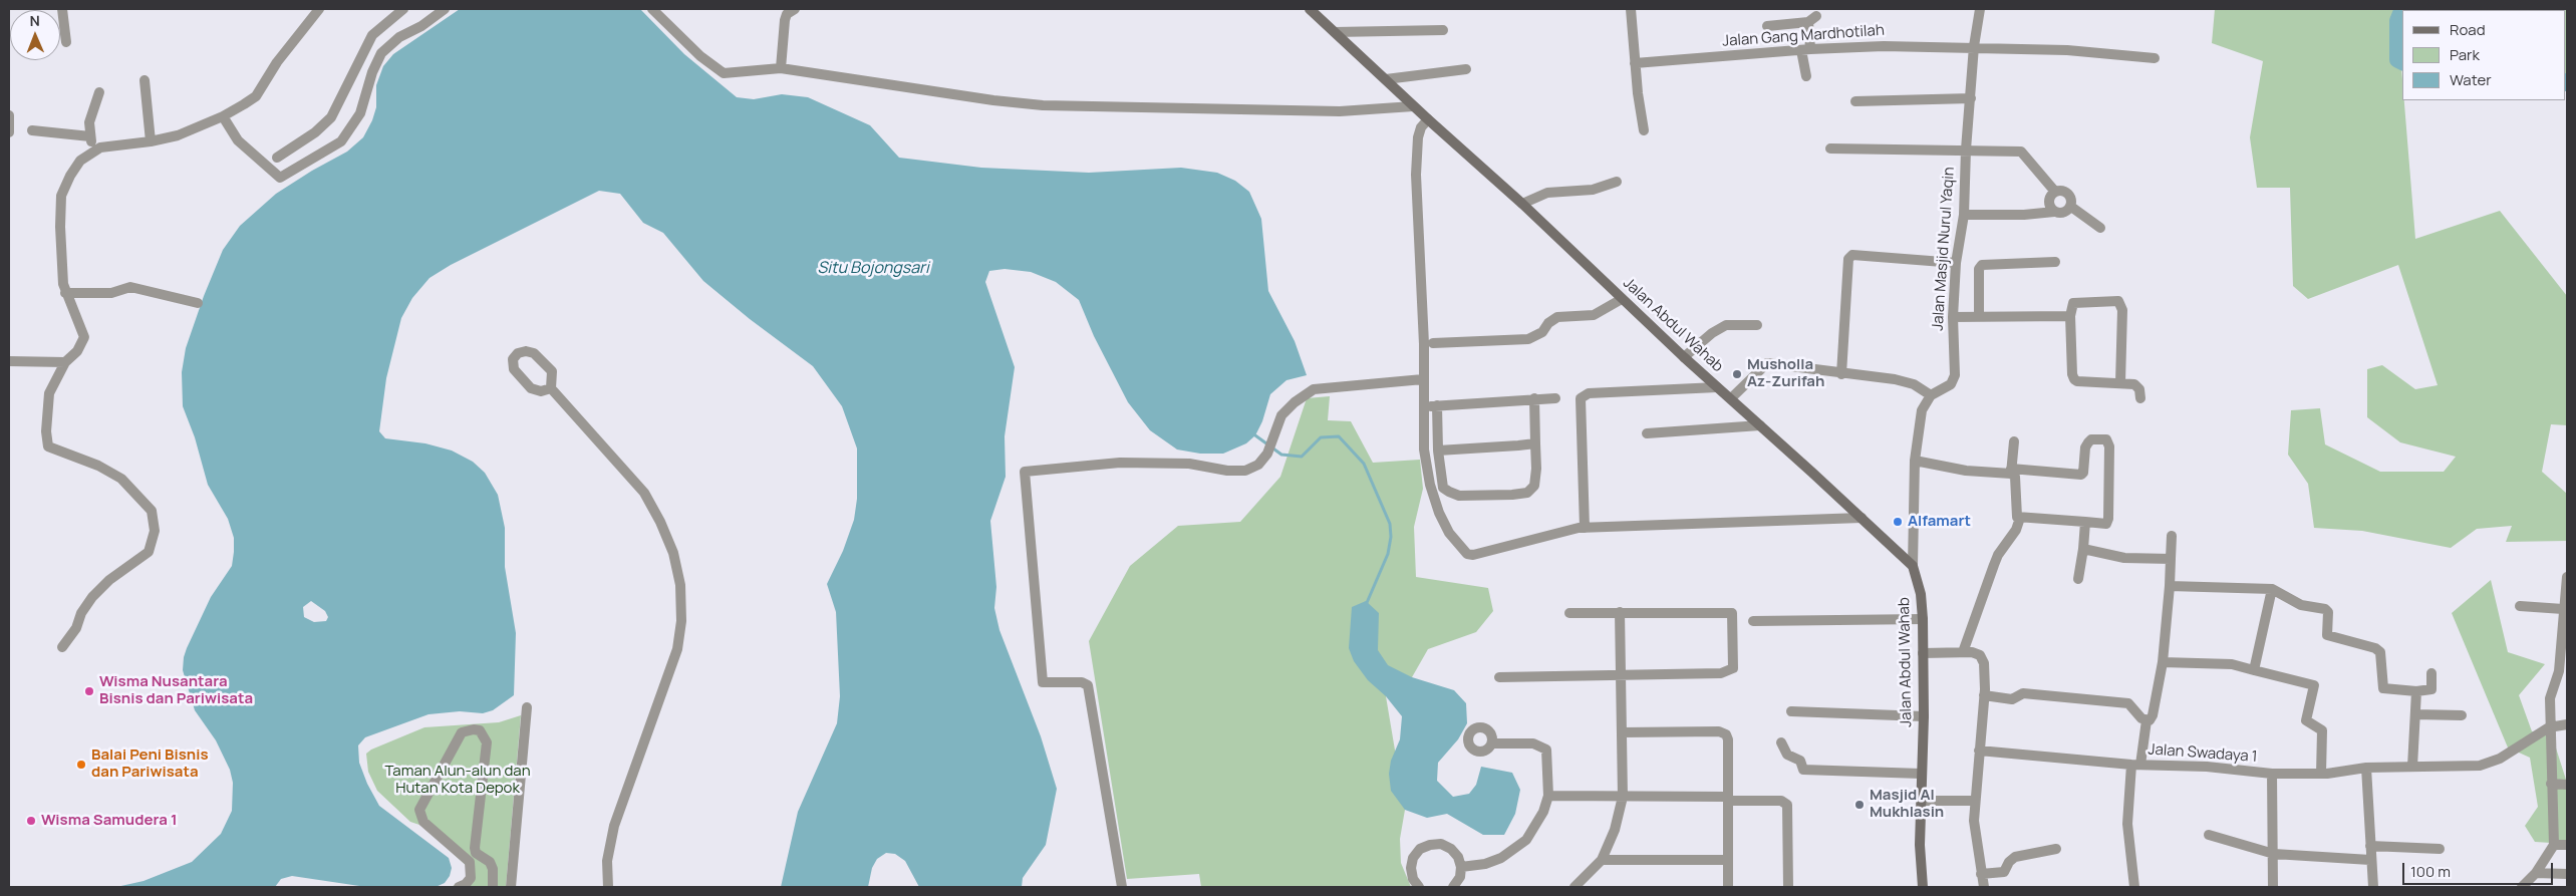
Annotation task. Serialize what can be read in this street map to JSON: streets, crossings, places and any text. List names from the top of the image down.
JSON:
{
  "streets": {
    "street": [
      "Jalan Gang Mardhotilah",
      "Jalan Masjid Nurul Yaqin",
      "Jalan Abdul Wahab",
      "Jalan Swadaya 1"
    ]
  },
  "crossings": [
    ["Jalan Gang Mardhotilah", "Jalan Masjid Nurul Yaqin"]
  ],
  "water": ["Situ Bojongsari"],
  "parks": ["Taman Alun-alun dan Hutan Kota Depok"],
  "places": [
    "Musholla Az-Zurifah",
    "Alfamart",
    "Wisma Nusantara Bisnis dan Pariwisata",
    "Balai Peni Bisnis dan Pariwisata",
    "Masjid Al Mukhlasin",
    "Wisma Samudera 1"
  ],
  "legend": ["Road", "Park", "Water"],
  "scale_bar": "100 m",
  "north": "top"
}
